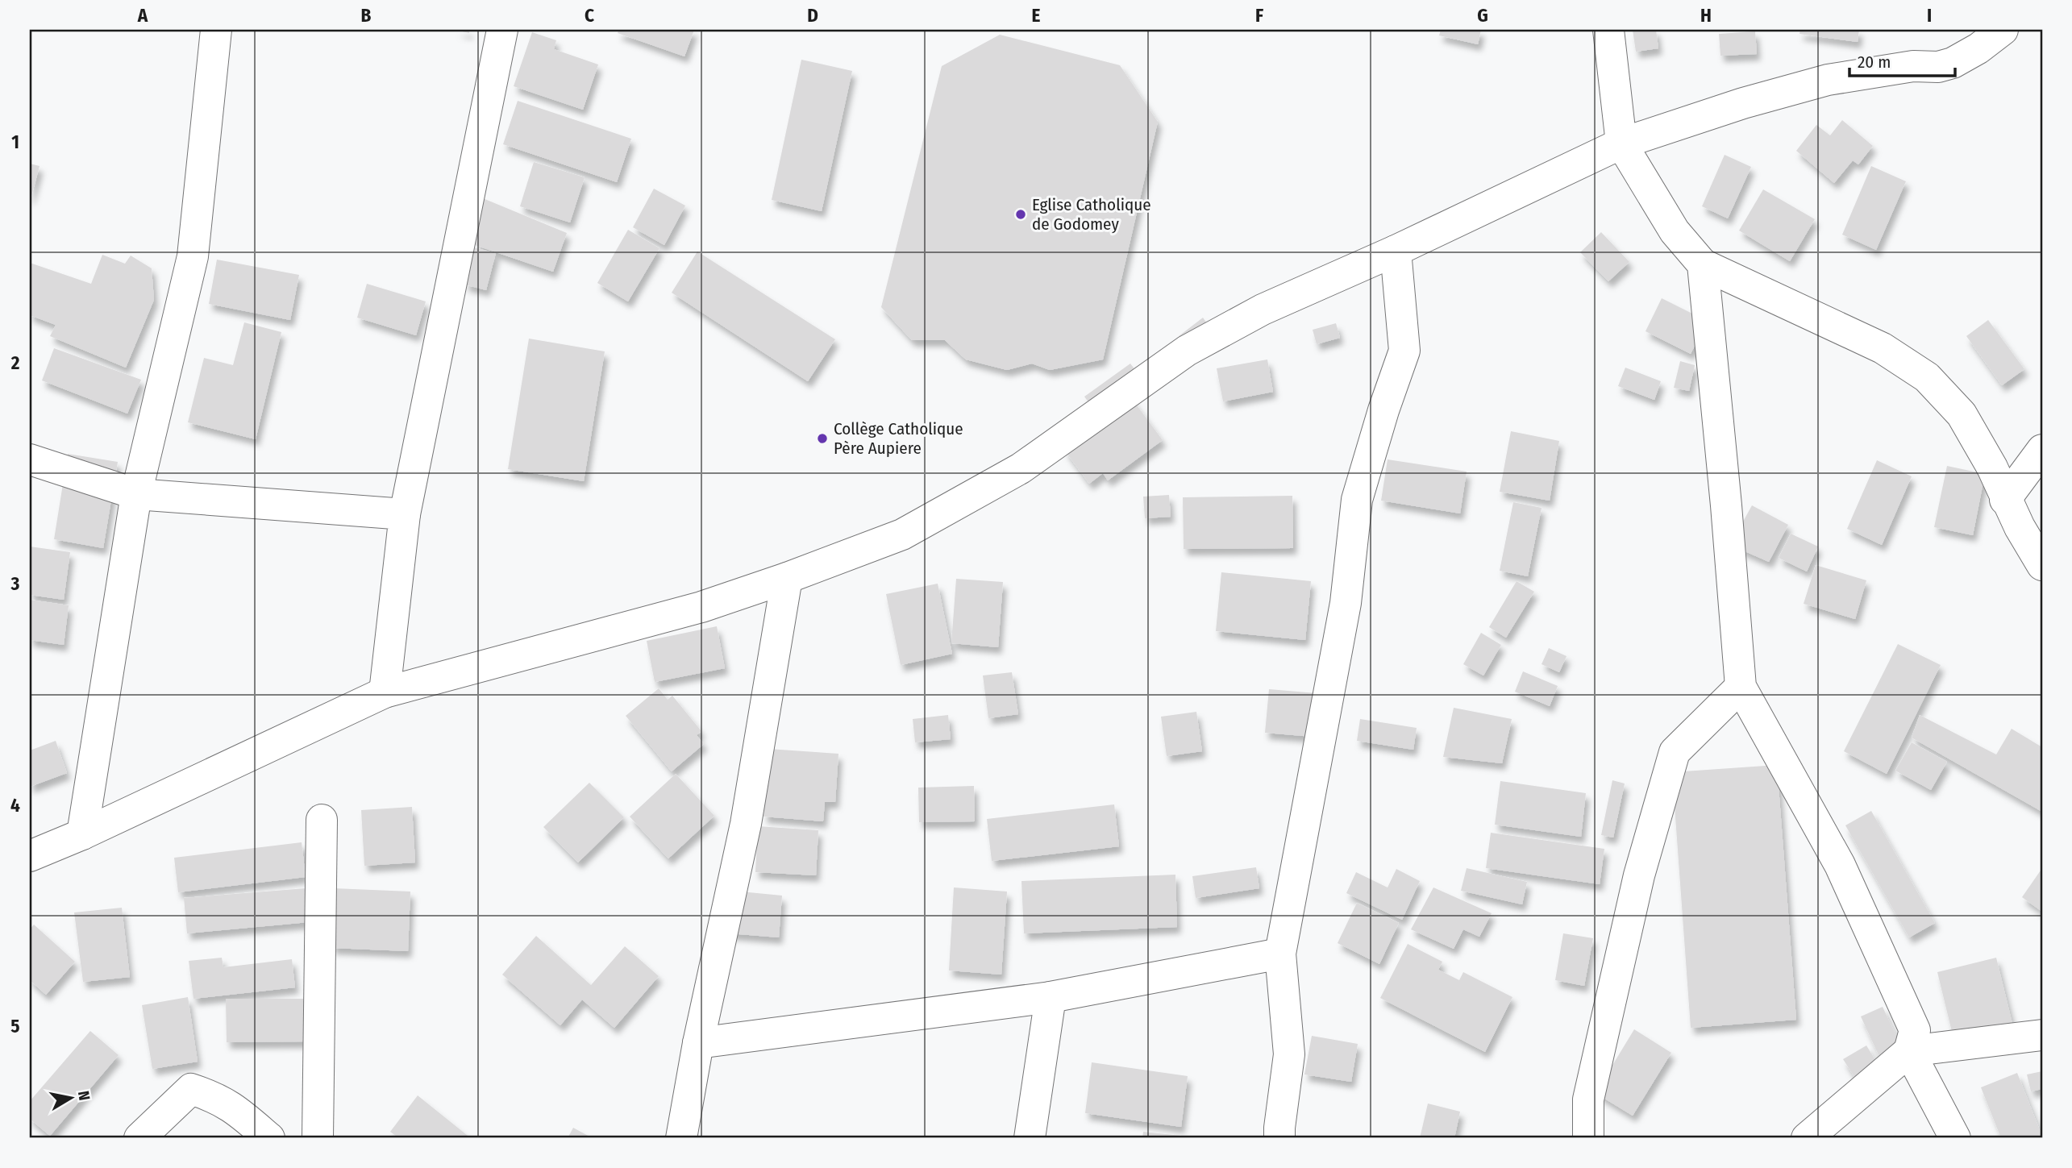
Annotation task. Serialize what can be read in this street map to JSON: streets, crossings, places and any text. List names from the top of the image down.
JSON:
{
  "places": ["Eglise Catholique de Godomey", "Collège Catholique Père Aupiere"],
  "scale_bar": "20 m",
  "north": "right",
  "grid": {
    "columns": [
      "A",
      "B",
      "C",
      "D",
      "E",
      "F",
      "G",
      "H",
      "I"
    ],
    "rows": [
      "1",
      "2",
      "3",
      "4",
      "5"
    ]
  }
}
